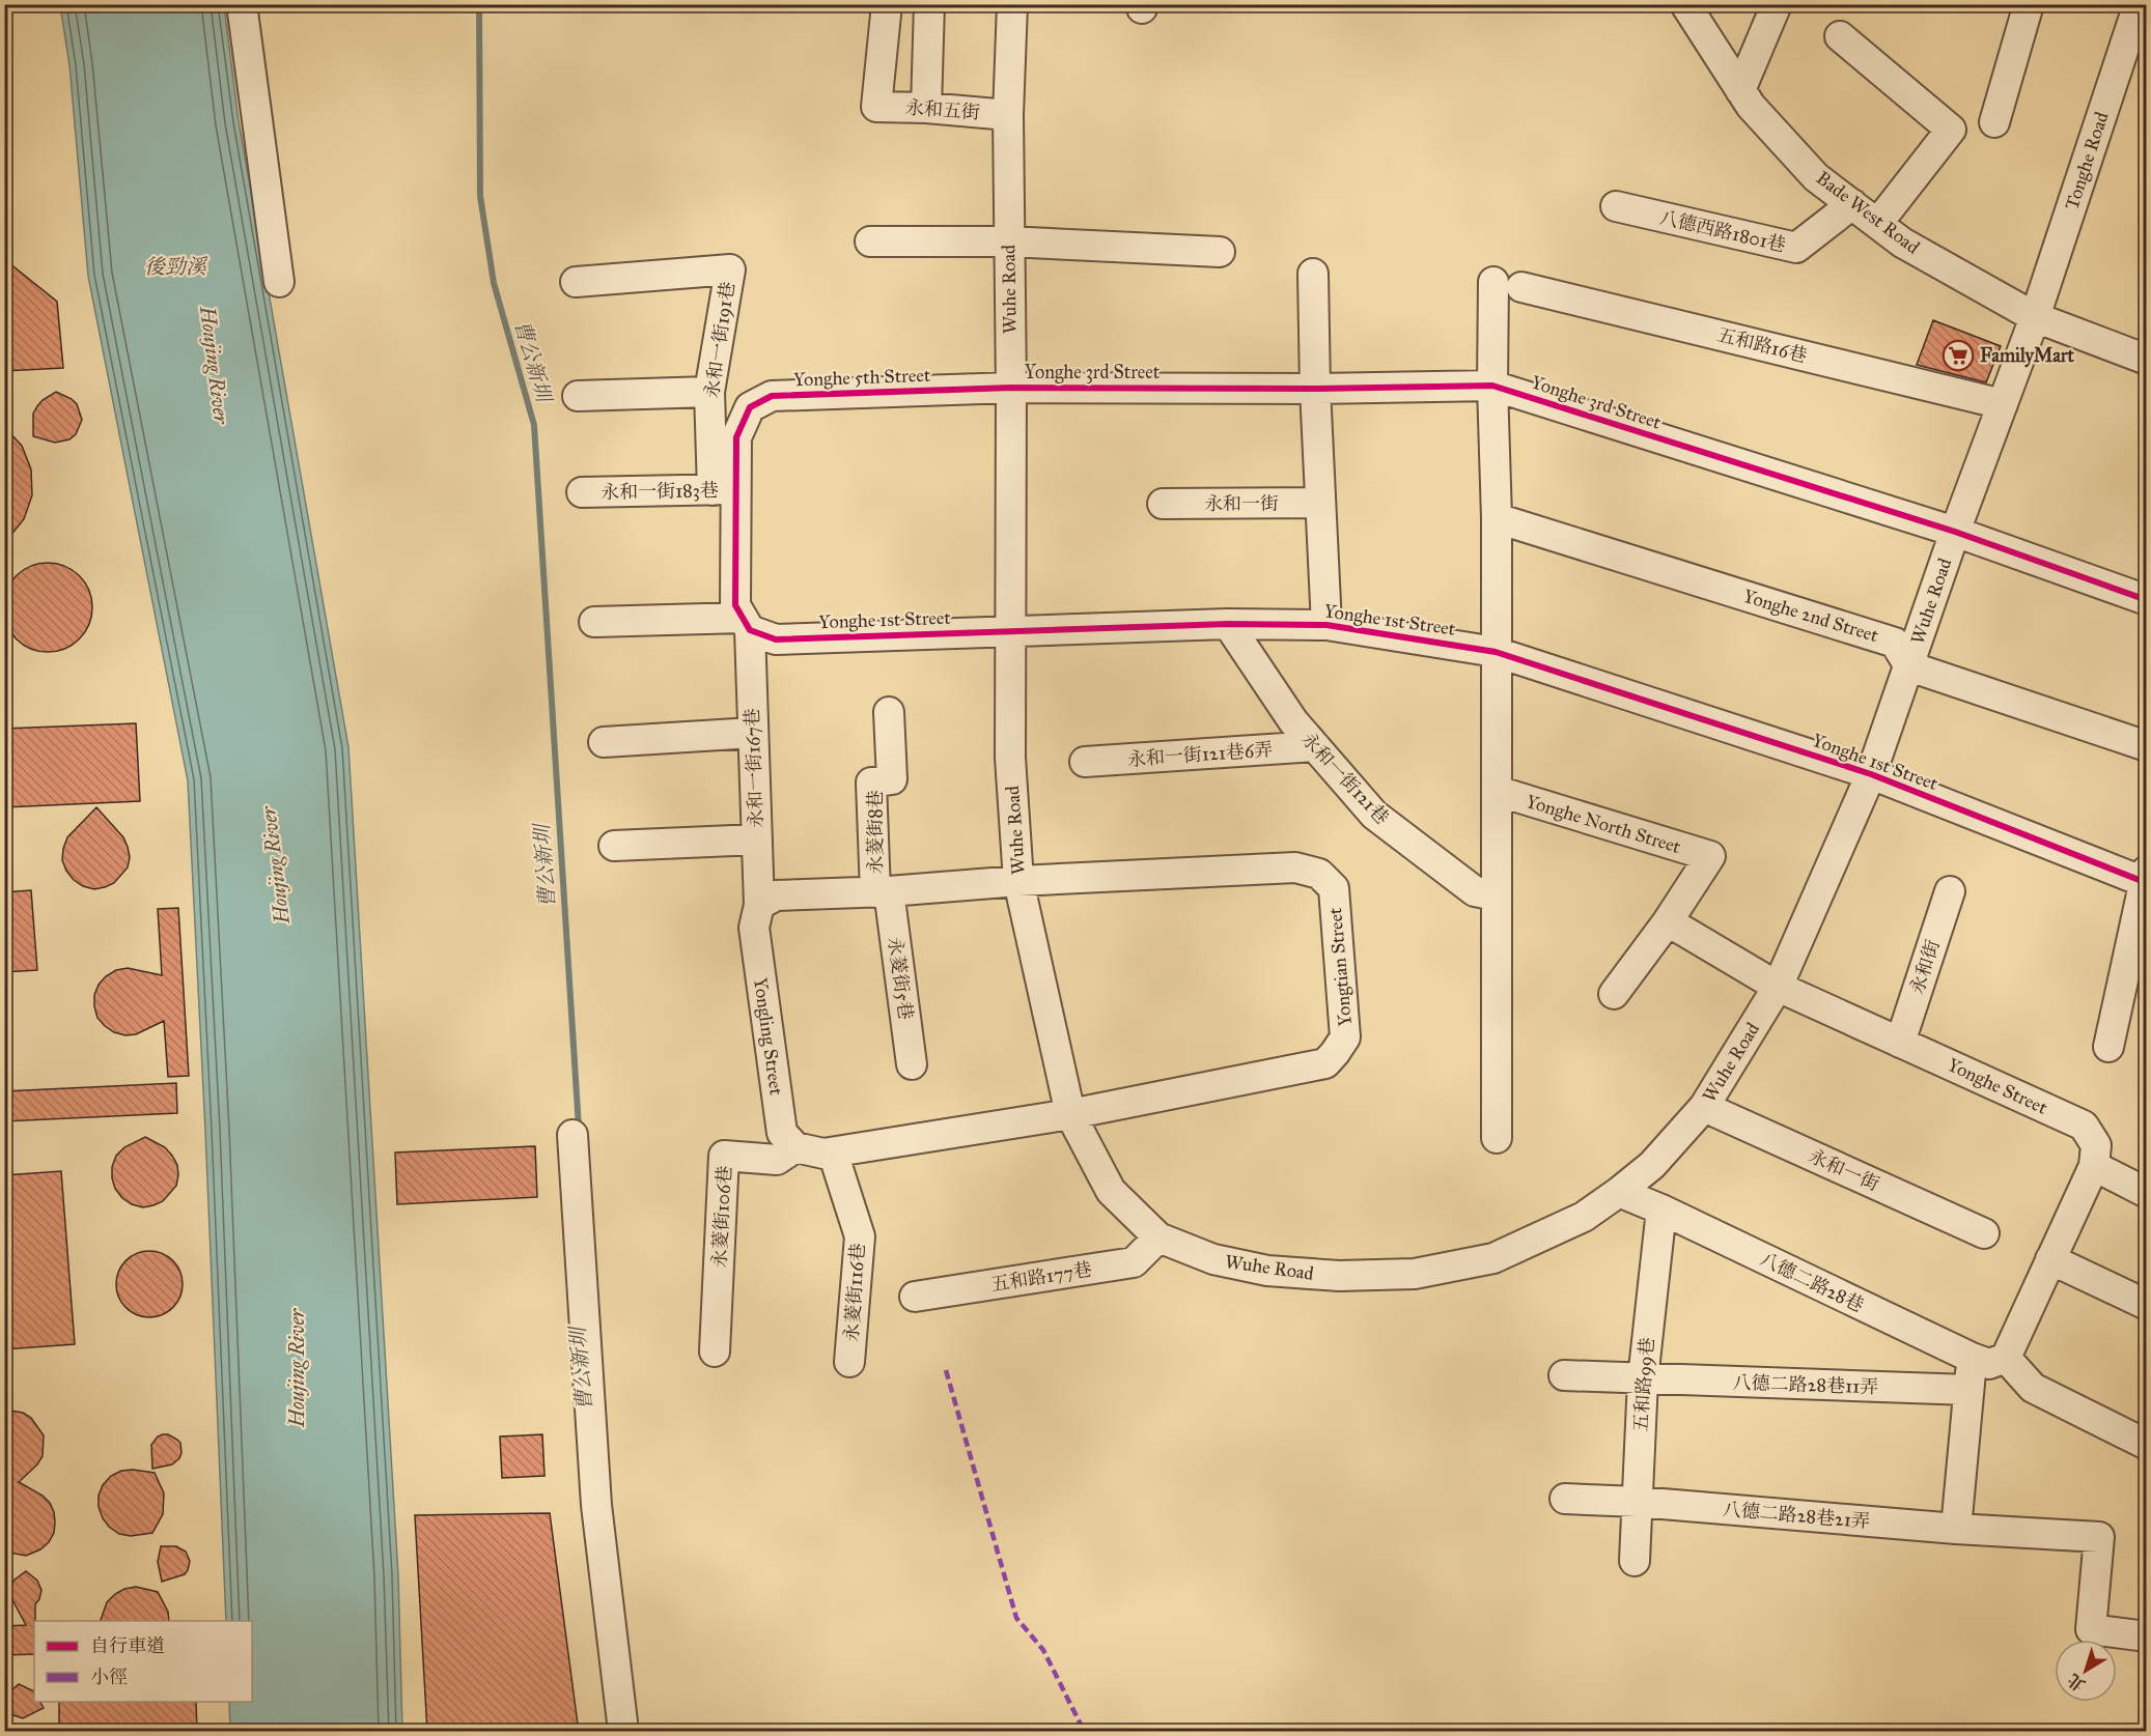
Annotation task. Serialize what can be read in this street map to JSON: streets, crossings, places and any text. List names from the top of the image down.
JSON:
{
  "streets": {
    "street": [
      "永和五街",
      "Tonghe Road",
      "Bade West Road",
      "八德西路1801巷",
      "Wuhe Road",
      "永和一街191巷",
      "五和路16巷",
      "Yonghe 3rd Street",
      "Yonghe 5th Street",
      "永和一街183巷",
      "永和一街",
      "Yonghe 2nd Street",
      "Yonghe 1st Street",
      "永和一街121巷6弄",
      "永和一街167巷",
      "永和一街121巷",
      "Yonghe North Street",
      "永菱街8巷",
      "Yongtian Street",
      "永和街",
      "永菱街5巷",
      "Yongling Street",
      "Yonghe Street",
      "永菱街106巷",
      "五和路177巷",
      "八德二路28巷",
      "永菱街116巷",
      "五和路99巷",
      "八德二路28巷11弄",
      "八德二路28巷21弄"
    ]
  },
  "crossings": [
    ["永和五街", "Wuhe Road"],
    ["Tonghe Road", "Bade West Road"],
    ["Tonghe Road", "Wuhe Road"],
    ["Bade West Road", "八德西路1801巷"],
    ["Bade West Road", "Wuhe Road"],
    ["Wuhe Road", "五和路16巷"],
    ["Wuhe Road", "Yonghe 3rd Street"],
    ["Wuhe Road", "Yonghe 5th Street"],
    ["Wuhe Road", "永和一街"],
    ["Wuhe Road", "Yonghe 2nd Street"],
    ["Wuhe Road", "Yonghe 1st Street"],
    ["Wuhe Road", "Yongtian Street"],
    ["Wuhe Road", "Yonghe Street"],
    ["Wuhe Road", "五和路177巷"],
    ["Wuhe Road", "八德二路28巷"],
    ["永和一街191巷", "Yonghe 5th Street"],
    ["永和一街191巷", "永和一街183巷"],
    ["五和路16巷", "Yonghe 3rd Street"],
    ["Yonghe 3rd Street", "Yonghe 5th Street"],
    ["Yonghe 5th Street", "永和一街183巷"],
    ["Yonghe 1st Street", "永和一街167巷"],
    ["Yonghe 1st Street", "永和一街121巷"],
    ["永和一街121巷6弄", "永和一街121巷"],
    ["永和一街167巷", "Yongling Street"],
    ["Yonghe North Street", "Yonghe Street"],
    ["永菱街8巷", "永菱街5巷"],
    ["永和街", "Yonghe Street"],
    ["Yongling Street", "永菱街106巷"],
    ["八德二路28巷", "五和路99巷"],
    ["五和路99巷", "八德二路28巷11弄"],
    ["五和路99巷", "八德二路28巷21弄"]
  ],
  "water": ["後勁溪", "曹公新圳", "Houjing River"],
  "places": {
    "supermarket": ["FamilyMart"]
  },
  "legend": ["自行車道", "小徑"],
  "north": "bottom left"
}
